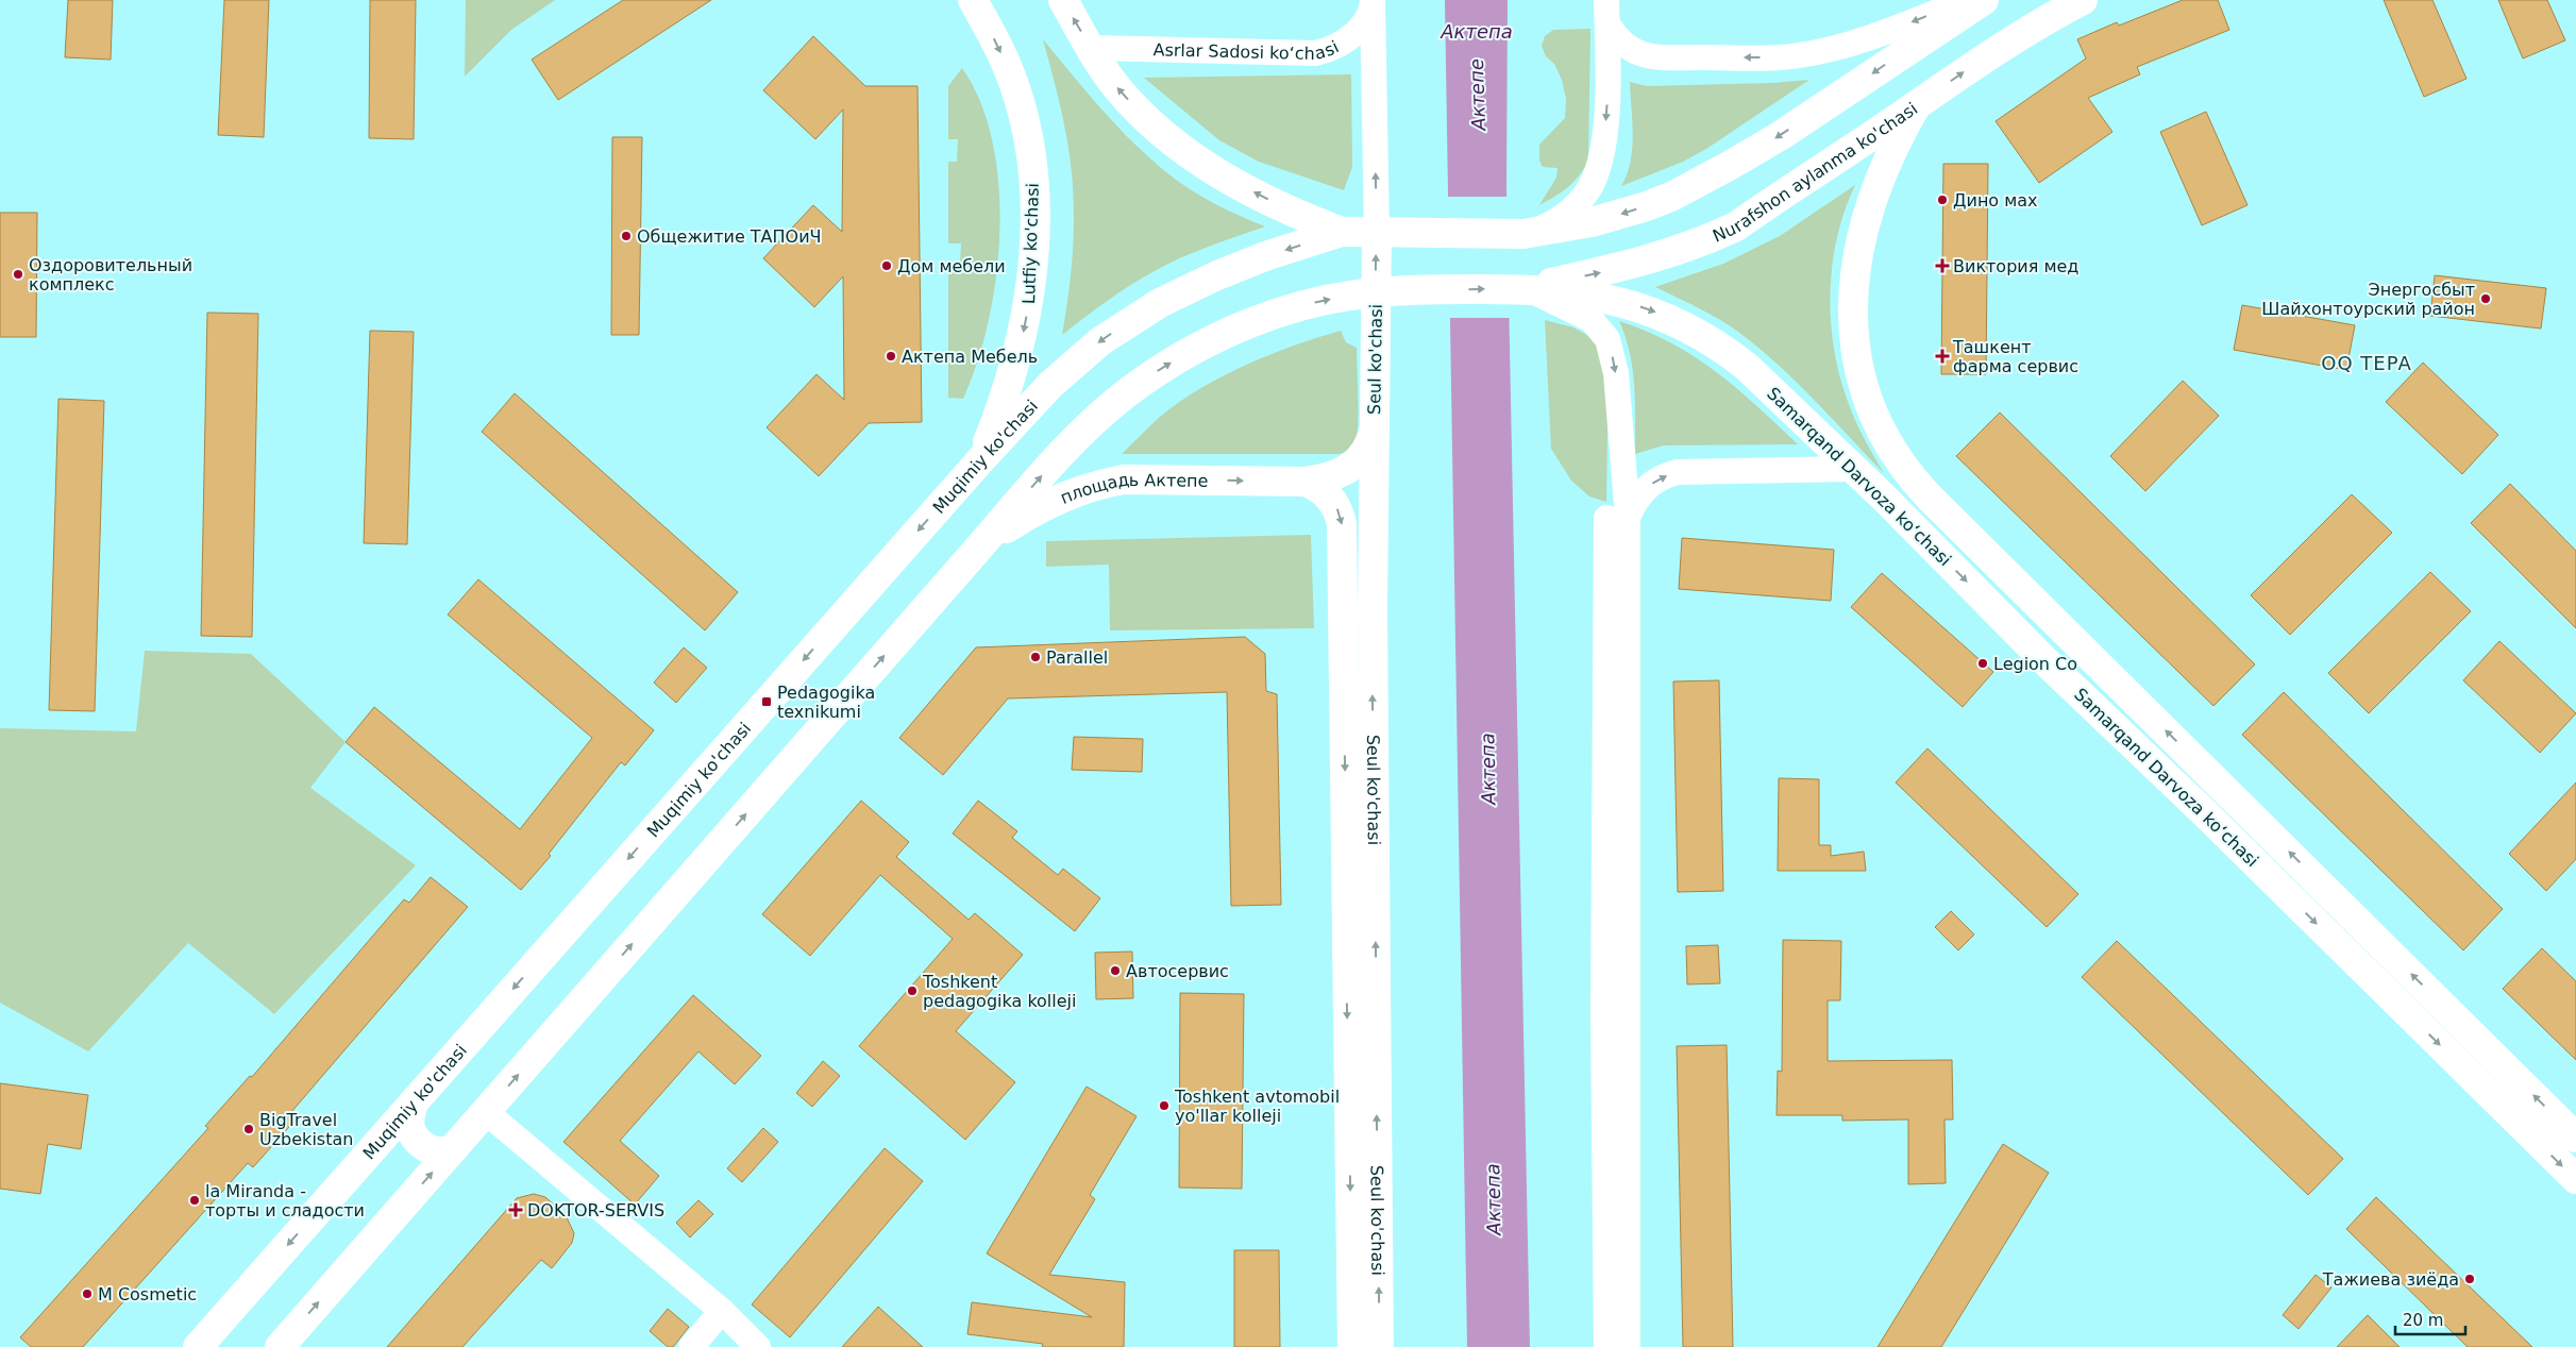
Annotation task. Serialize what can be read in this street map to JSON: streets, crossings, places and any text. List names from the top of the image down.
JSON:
{
  "streets": {
    "main road": [
      "Nurafshon aylanma ko'chasi",
      "Lutfiy ko'chasi",
      "Seul ko'chasi",
      "Muqimiy ko'chasi",
      "Samarqand Darvoza koʻchasi",
      "площадь Актепе"
    ],
    "street": ["Asrlar Sadosi ko‘chasi"]
  },
  "crossings": [
    ["Asrlar Sadosi ko‘chasi", "Seul ko'chasi"],
    ["Asrlar Sadosi ko‘chasi", "Muqimiy ko'chasi"],
    ["Nurafshon aylanma ko'chasi", "Samarqand Darvoza koʻchasi"],
    ["Lutfiy ko'chasi", "Muqimiy ko'chasi"],
    ["Seul ko'chasi", "Muqimiy ko'chasi"],
    ["Seul ko'chasi", "площадь Актепе"]
  ],
  "one_way": ["Lutfiy ko'chasi"],
  "districts": ["OQ TEPA"],
  "water": ["Актепа", "Актепе"],
  "places": {
    "other": [
      "Дино мах",
      "Общежитие ТАПОиЧ",
      "Дом мебели",
      "Оздоровительный комплекс",
      "Энергосбыт Шайхонтоурский район",
      "Актепа Мебель",
      "Parallel",
      "Legion Co",
      "Автосервис",
      "Toshkent pedagogika kolleji",
      "Toshkent avtomobil yo'llar kolleji",
      "BigTravel Uzbekistan",
      "la Miranda - торты и сладости",
      "Тажиева зиёда",
      "M Cosmetic"
    ],
    "health": ["Виктория мед", "Ташкент фарма сервис", "DOKTOR-SERVIS"],
    "transit": ["Pedagogika texnikumi"]
  },
  "scale_bar": "20 m"
}
